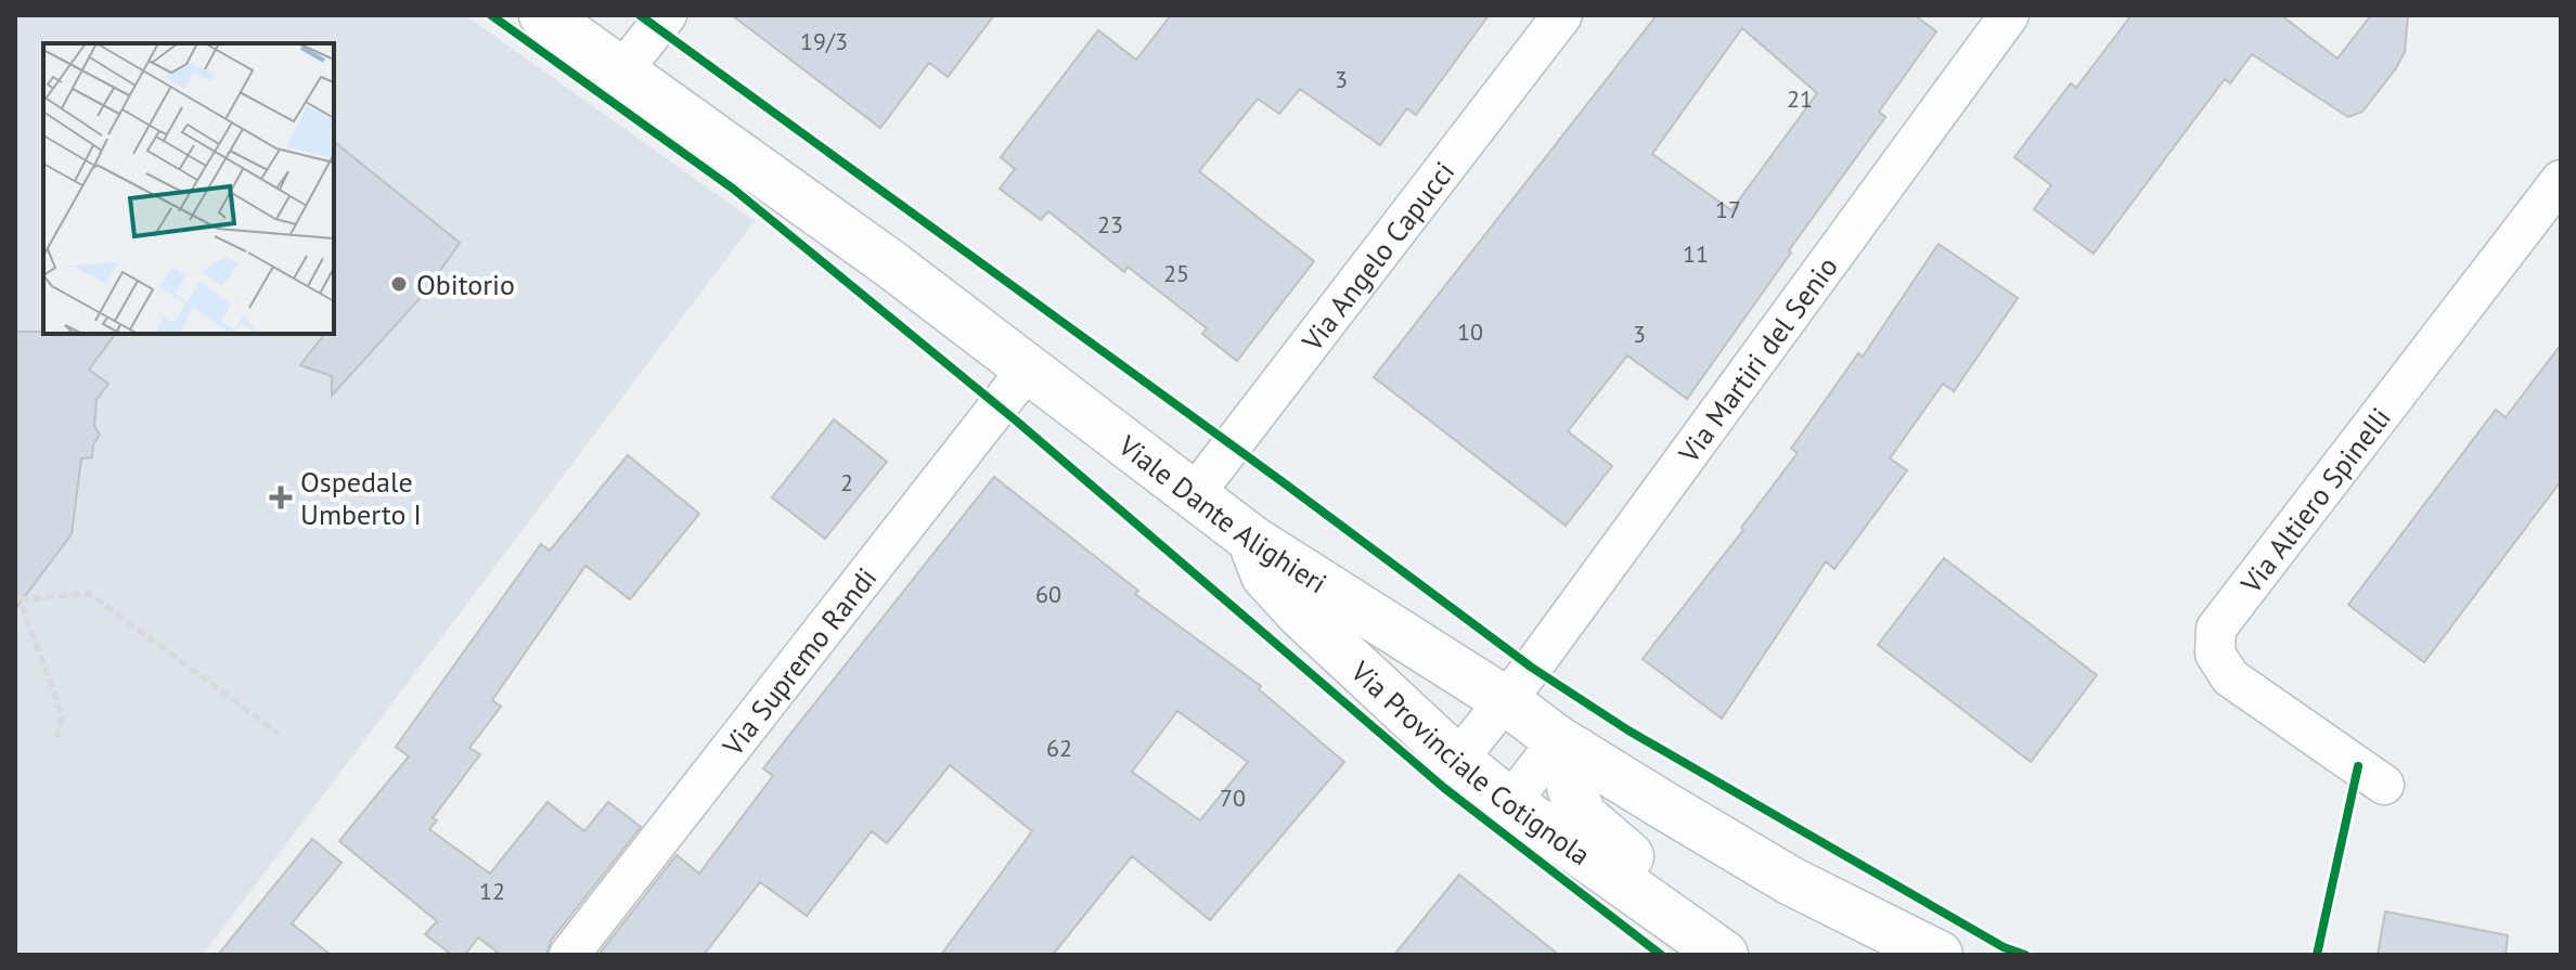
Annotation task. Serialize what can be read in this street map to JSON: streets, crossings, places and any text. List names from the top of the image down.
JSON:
{
  "streets": {
    "street": [
      "Via Angelo Capucci",
      "Via Martiri del Senio",
      "Via Altiero Spinelli",
      "Viale Dante Alighieri",
      "Via Supremo Randi",
      "Via Provinciale Cotignola"
    ]
  },
  "crossings": [
    ["Via Angelo Capucci", "Viale Dante Alighieri"],
    ["Via Martiri del Senio", "Viale Dante Alighieri"],
    ["Via Martiri del Senio", "Via Provinciale Cotignola"],
    ["Viale Dante Alighieri", "Via Supremo Randi"],
    ["Viale Dante Alighieri", "Via Provinciale Cotignola"]
  ],
  "places": {
    "other": ["Obitorio"],
    "health": ["Ospedale Umberto I"]
  },
  "house_numbers": [
    "19/3",
    "3",
    "21",
    "17",
    "23",
    "11",
    "25",
    "10",
    "3",
    "2",
    "60",
    "62",
    "70",
    "12"
  ]
}
